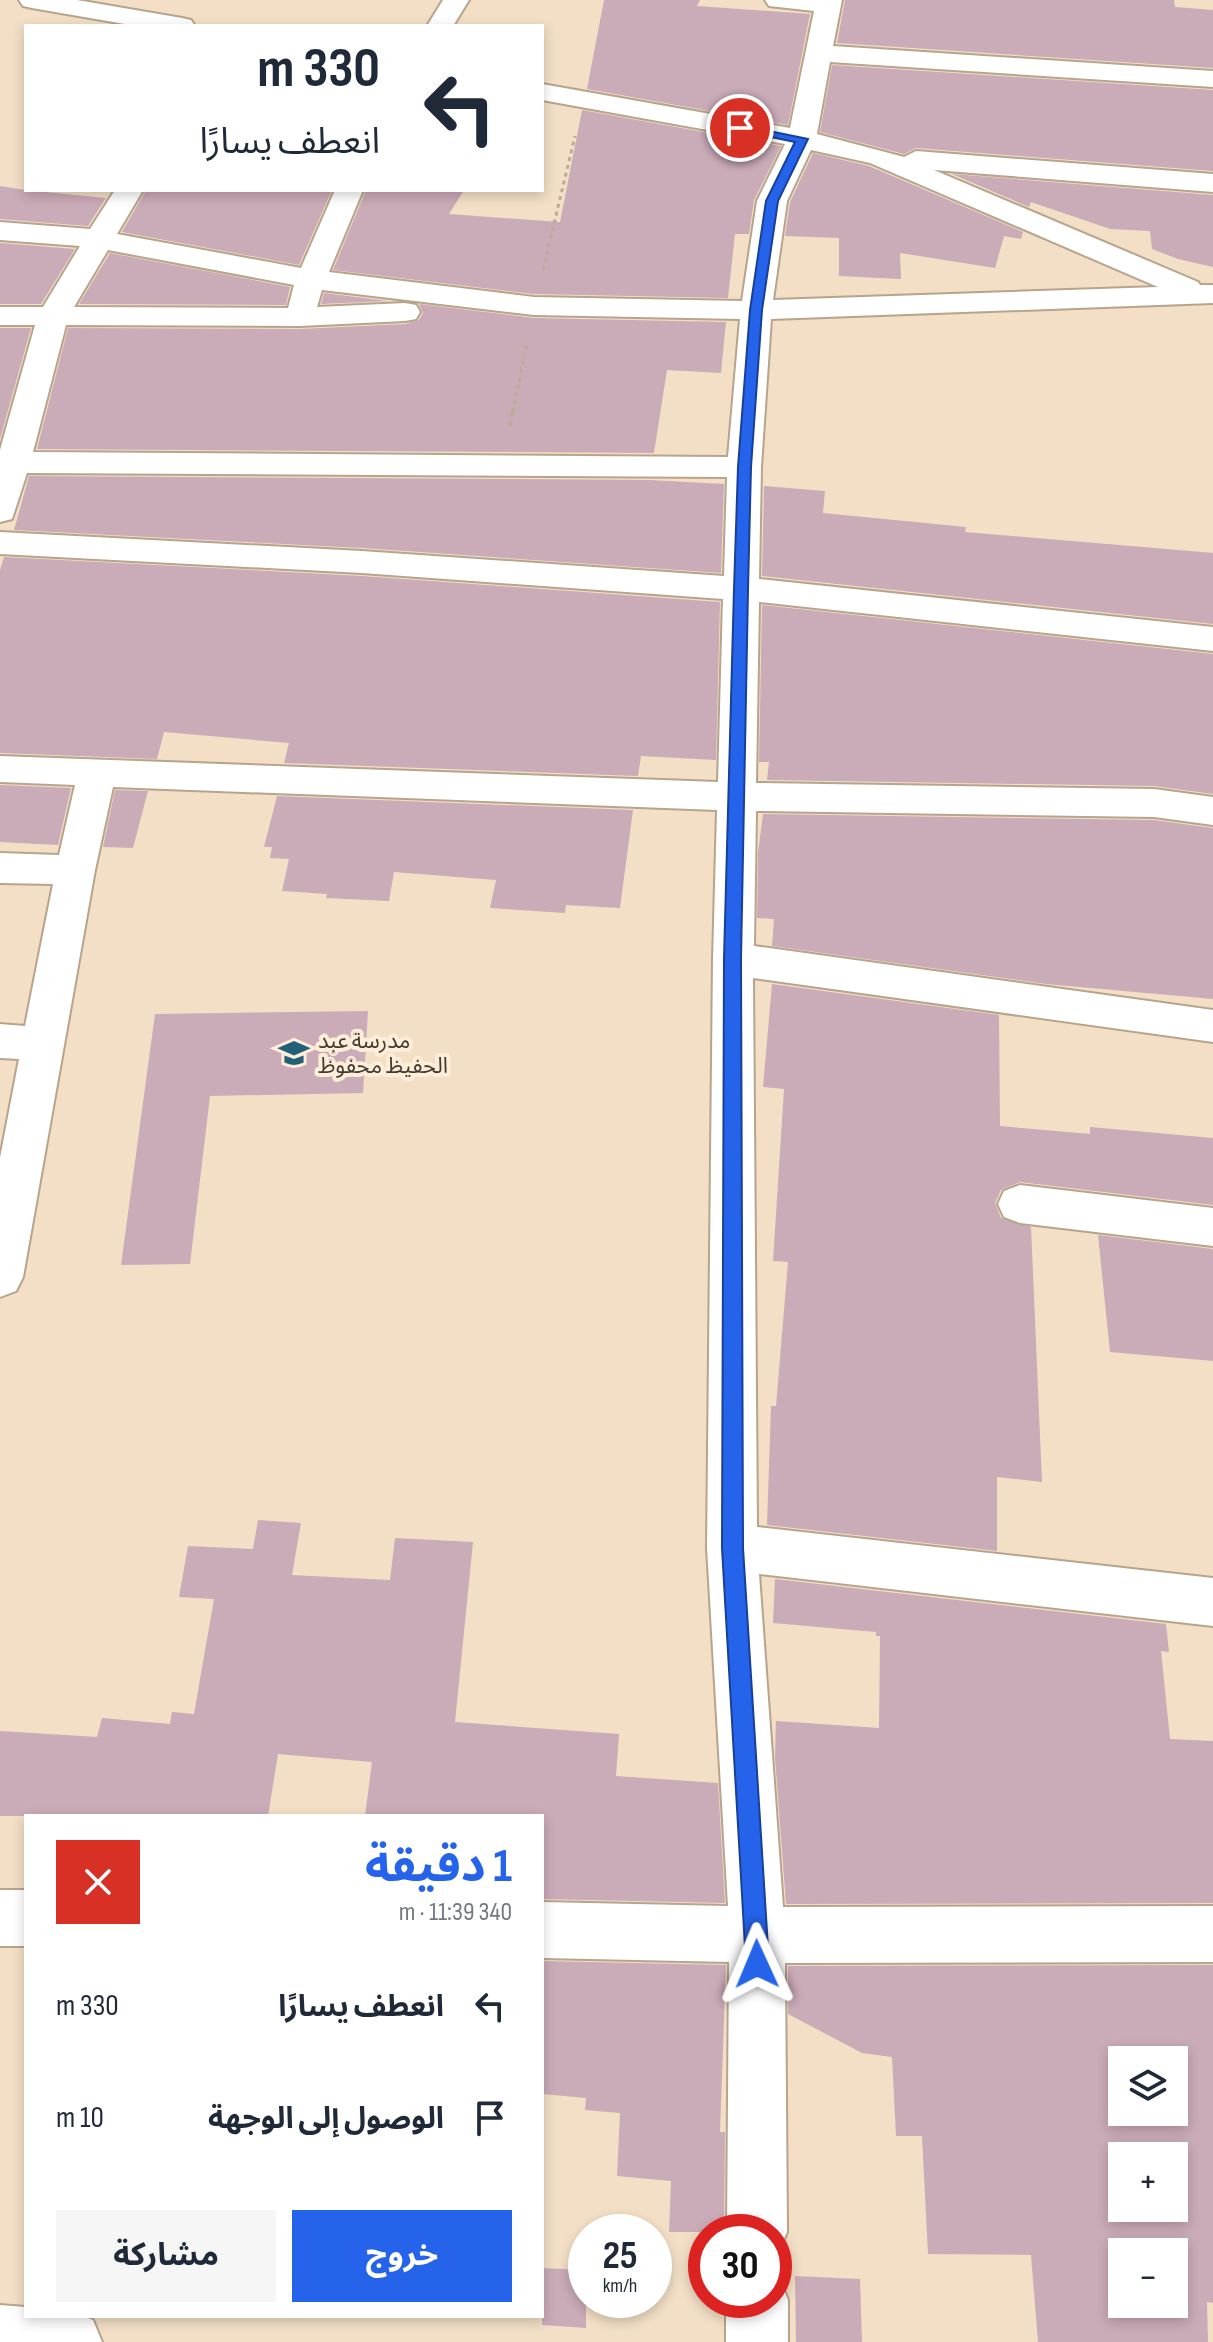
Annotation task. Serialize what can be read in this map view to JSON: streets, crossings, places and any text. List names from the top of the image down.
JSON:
{
  "places": {
    "school or university": ["مدرسة عبد الحفيظ محفوظ"]
  },
  "page": {
    "turn": ["330 m", "انعطف يسارًا"],
    "heading": ["1 دقيقة", "340 m · 11:39"],
    "list": [
      {
        "name": "انعطف يسارًا",
        "value": "330 m"
      },
      {
        "name": "الوصول إلى الوجهة",
        "value": "10 m"
      }
    ],
    "map_buttons": ["+", "−"],
    "buttons": ["خروج", "مشاركة"],
    "speed": "25 km/h",
    "limit": "30"
  }
}
